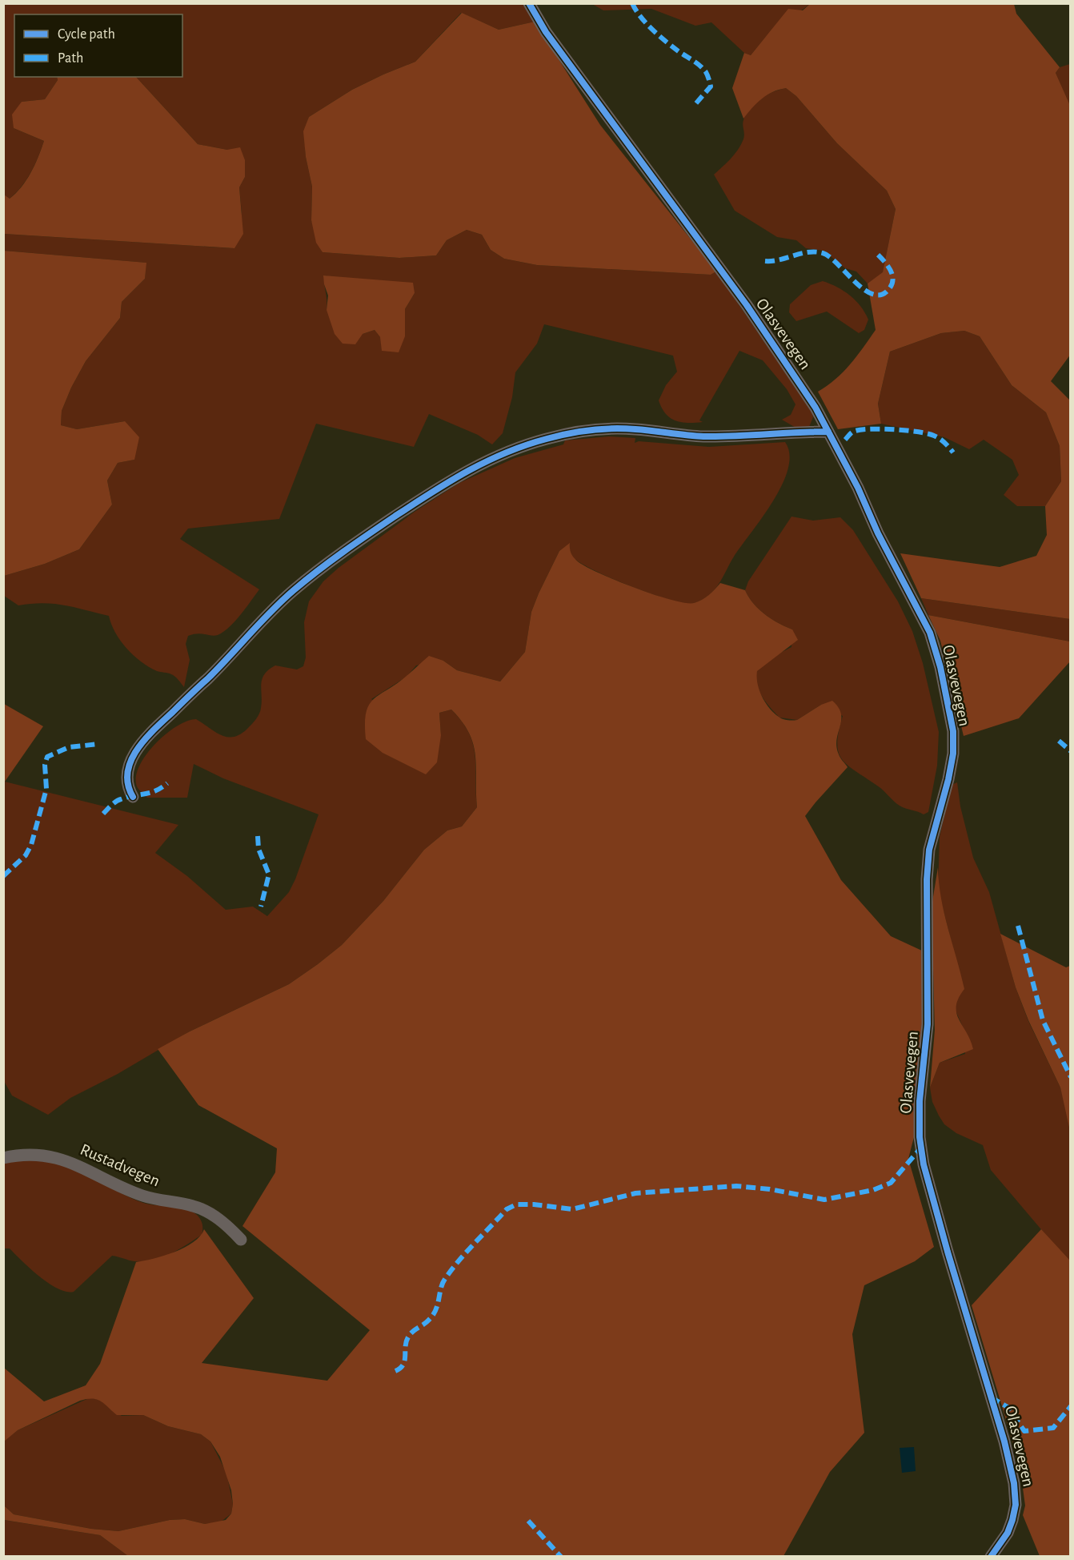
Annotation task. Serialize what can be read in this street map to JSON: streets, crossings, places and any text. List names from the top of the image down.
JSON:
{
  "streets": {
    "street": ["Olasvevegen", "Rustadvegen"]
  },
  "legend": ["Cycle path", "Path"]
}
